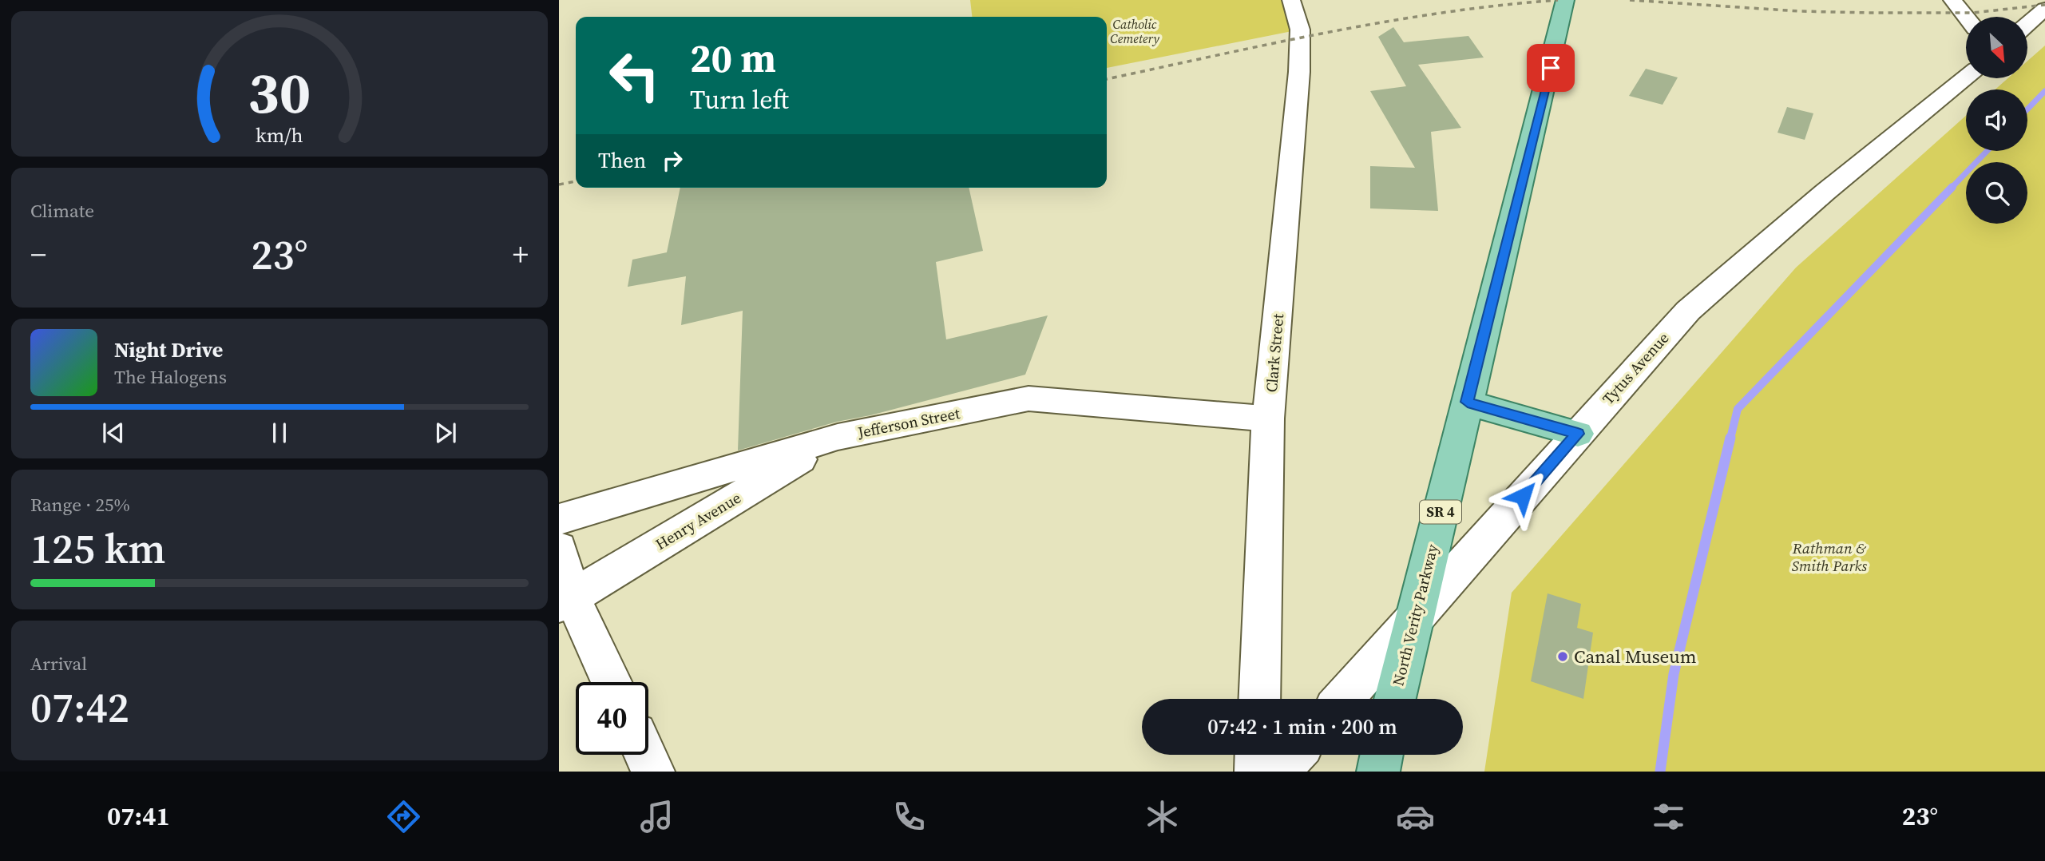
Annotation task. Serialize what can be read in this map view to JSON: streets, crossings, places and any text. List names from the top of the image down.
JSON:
{
  "streets": {
    "main road": ["SR 4", "North Verity Parkway"],
    "street": [
      "Clark Street",
      "Tytus Avenue",
      "Jefferson Street",
      "Henry Avenue"
    ]
  },
  "crossings": [
    ["Clark Street", "Jefferson Street"],
    ["Tytus Avenue", "North Verity Parkway"],
    ["Jefferson Street", "Henry Avenue"]
  ],
  "parks": ["Catholic Cemetery", "Rathman & Smith Parks"],
  "places": ["Canal Museum"],
  "north": "bottom right",
  "page": {
    "turn": ["20 m", "Turn left"],
    "then": "Then",
    "tile": [
      "Climate",
      ["Range · 25%", "125 km"],
      ["Arrival", "07:42"]
    ],
    "heat": ["−", "23°", "+"],
    "song": ["Night Drive", "The Halogens"],
    "limit": "40",
    "trip": "07:42 · 1 min · 200 m",
    "tabs": ["07:41", "23°"],
    "gauge": ["30", "km/h"]
  }
}
